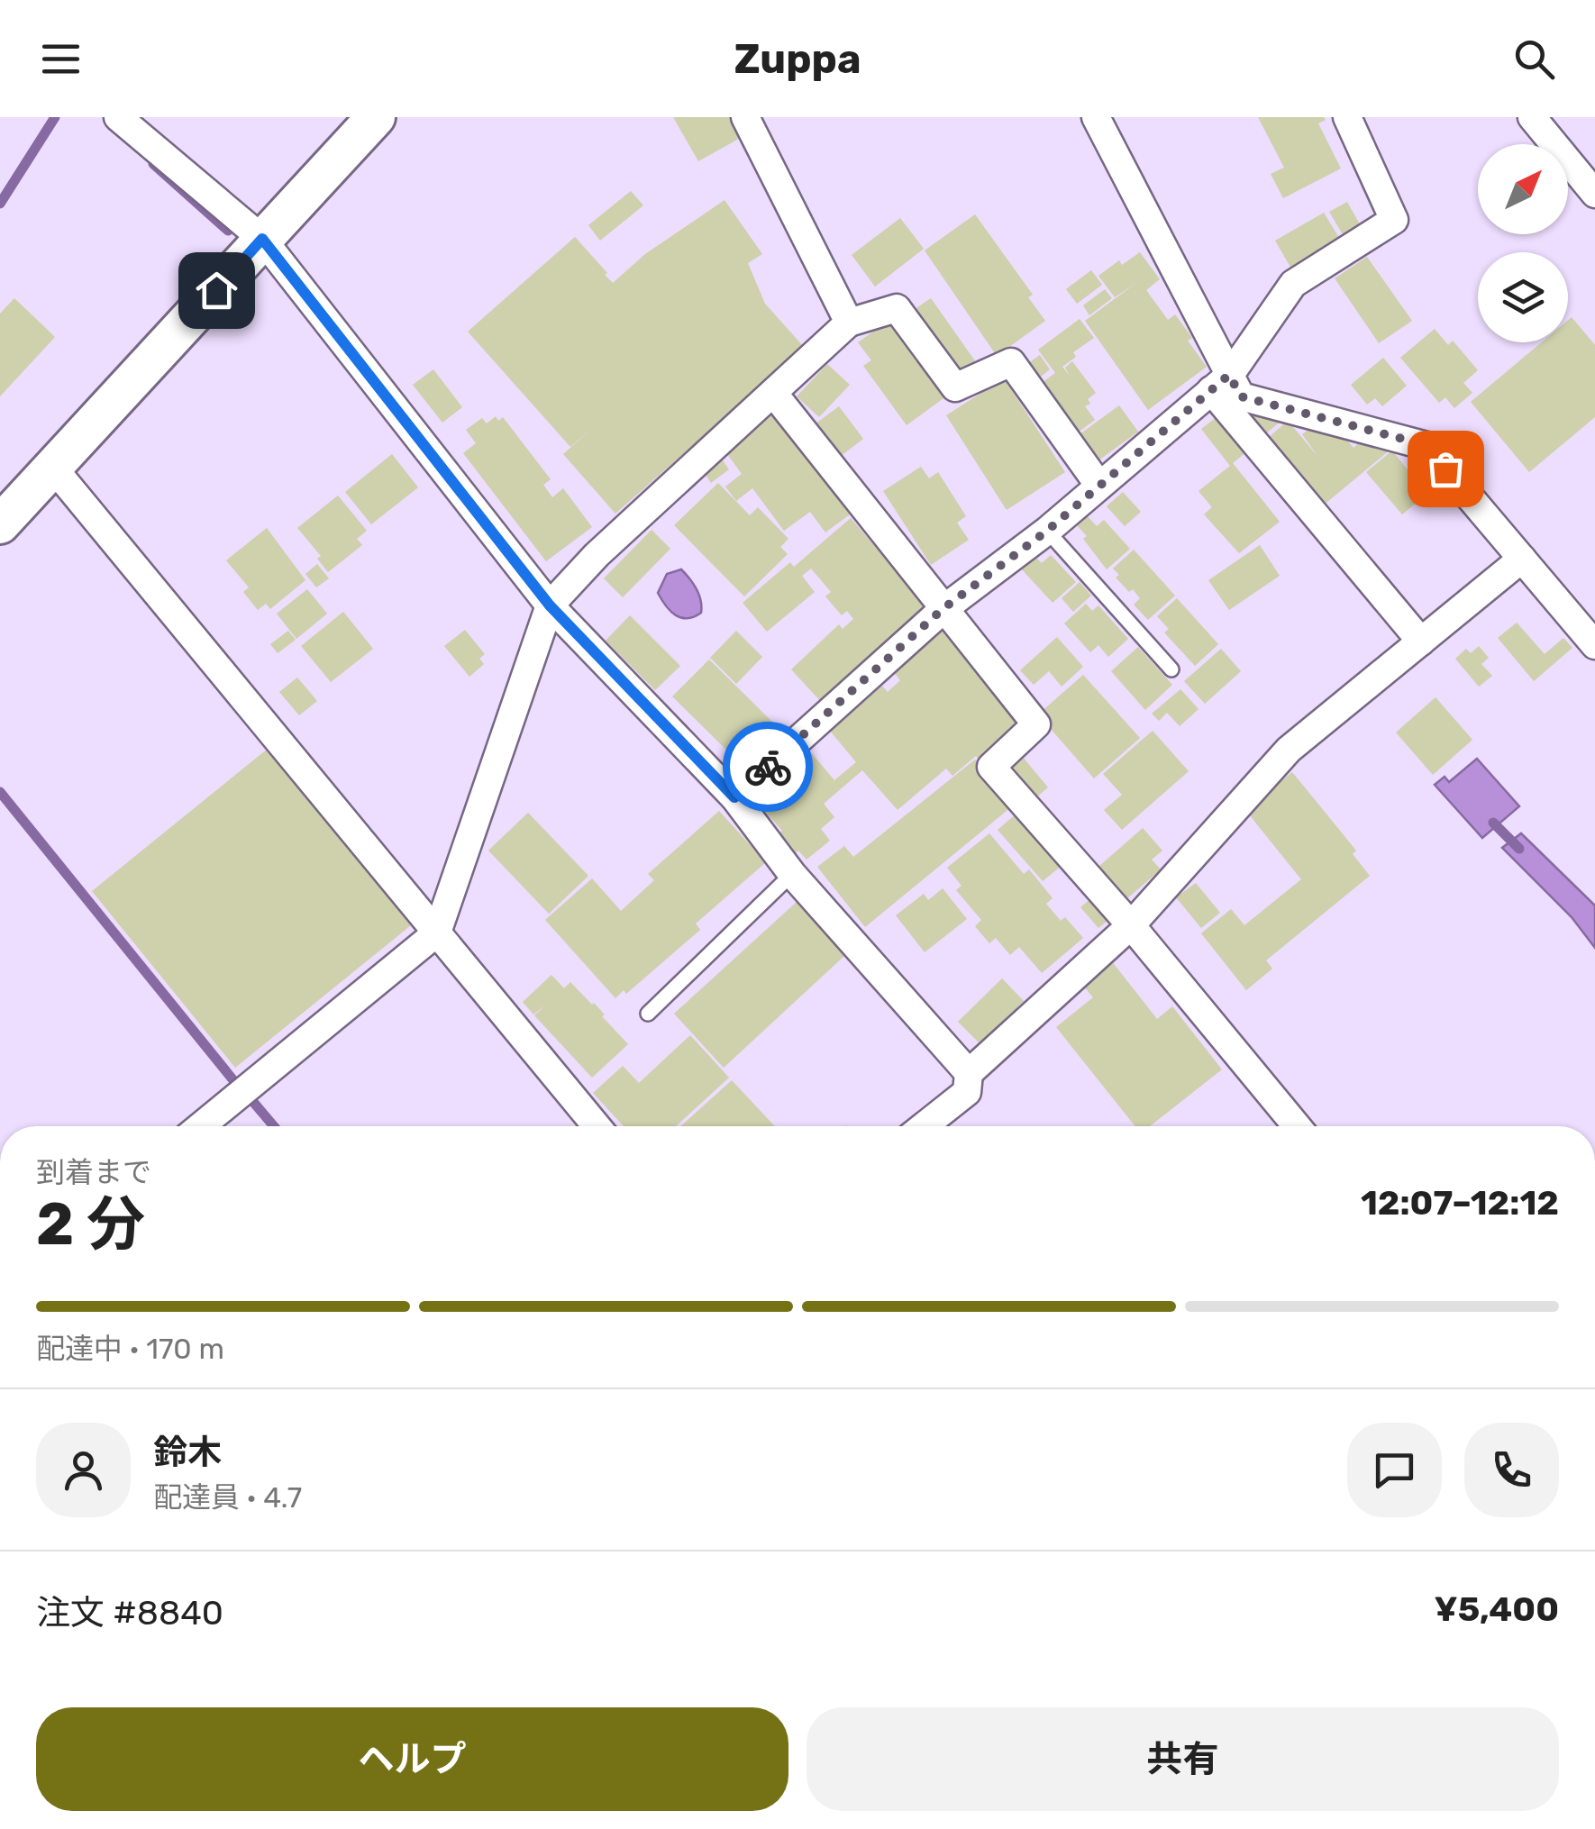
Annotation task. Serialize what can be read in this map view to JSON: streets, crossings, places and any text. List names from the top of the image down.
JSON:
{
  "north": "top right",
  "page": {
    "header": "Zuppa",
    "heading": ["2 分", "到着まで", "12:07–12:12"],
    "panel": [
      "鈴木",
      "配達員 · 4.7",
      "注文 #8840",
      "¥5,400"
    ],
    "bar": "配達中 · 170 m",
    "buttons": ["ヘルプ", "共有"]
  }
}
